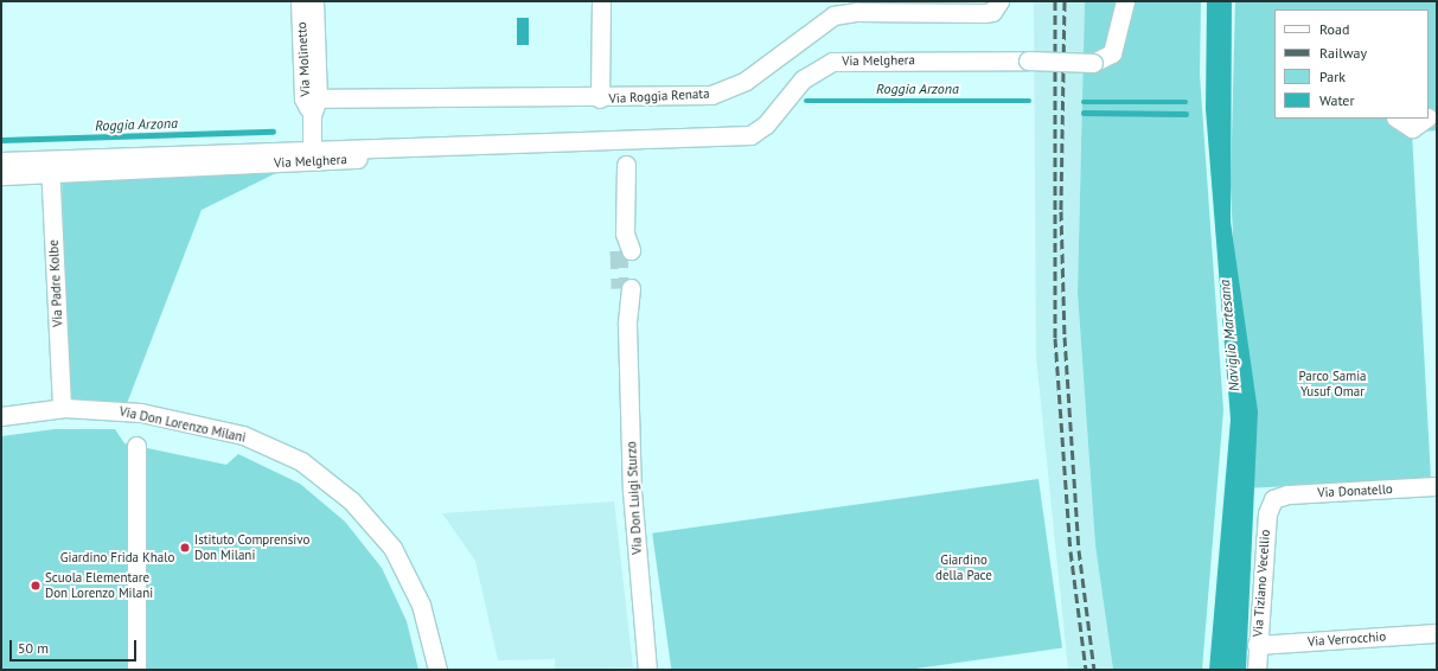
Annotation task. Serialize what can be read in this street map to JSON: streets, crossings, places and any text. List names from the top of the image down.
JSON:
{
  "streets": {
    "street": [
      "Via Molinetto",
      "Via Melghera",
      "Via Roggia Renata",
      "Via Padre Kolbe",
      "Via Don Lorenzo Milani",
      "Via Donatello",
      "Via Don Luigi Sturzo",
      "Via Tiziano Vecellio",
      "Via Verrocchio"
    ]
  },
  "crossings": [
    ["Via Molinetto", "Via Melghera"],
    ["Via Molinetto", "Via Roggia Renata"],
    ["Via Melghera", "Via Padre Kolbe"],
    ["Via Padre Kolbe", "Via Don Lorenzo Milani"],
    ["Via Donatello", "Via Tiziano Vecellio"],
    ["Via Tiziano Vecellio", "Via Verrocchio"]
  ],
  "water": ["Roggia Arzona", "Naviglio Martesana"],
  "parks": ["Parco Samia Yusuf Omar", "Giardino Frida Khalo", "Giardino della Pace"],
  "places": ["Istituto Comprensivo Don Milani", "Scuola Elementare Don Lorenzo Milani"],
  "legend": [
    "Road",
    "Railway",
    "Park",
    "Water"
  ],
  "scale_bar": "50 m"
}
